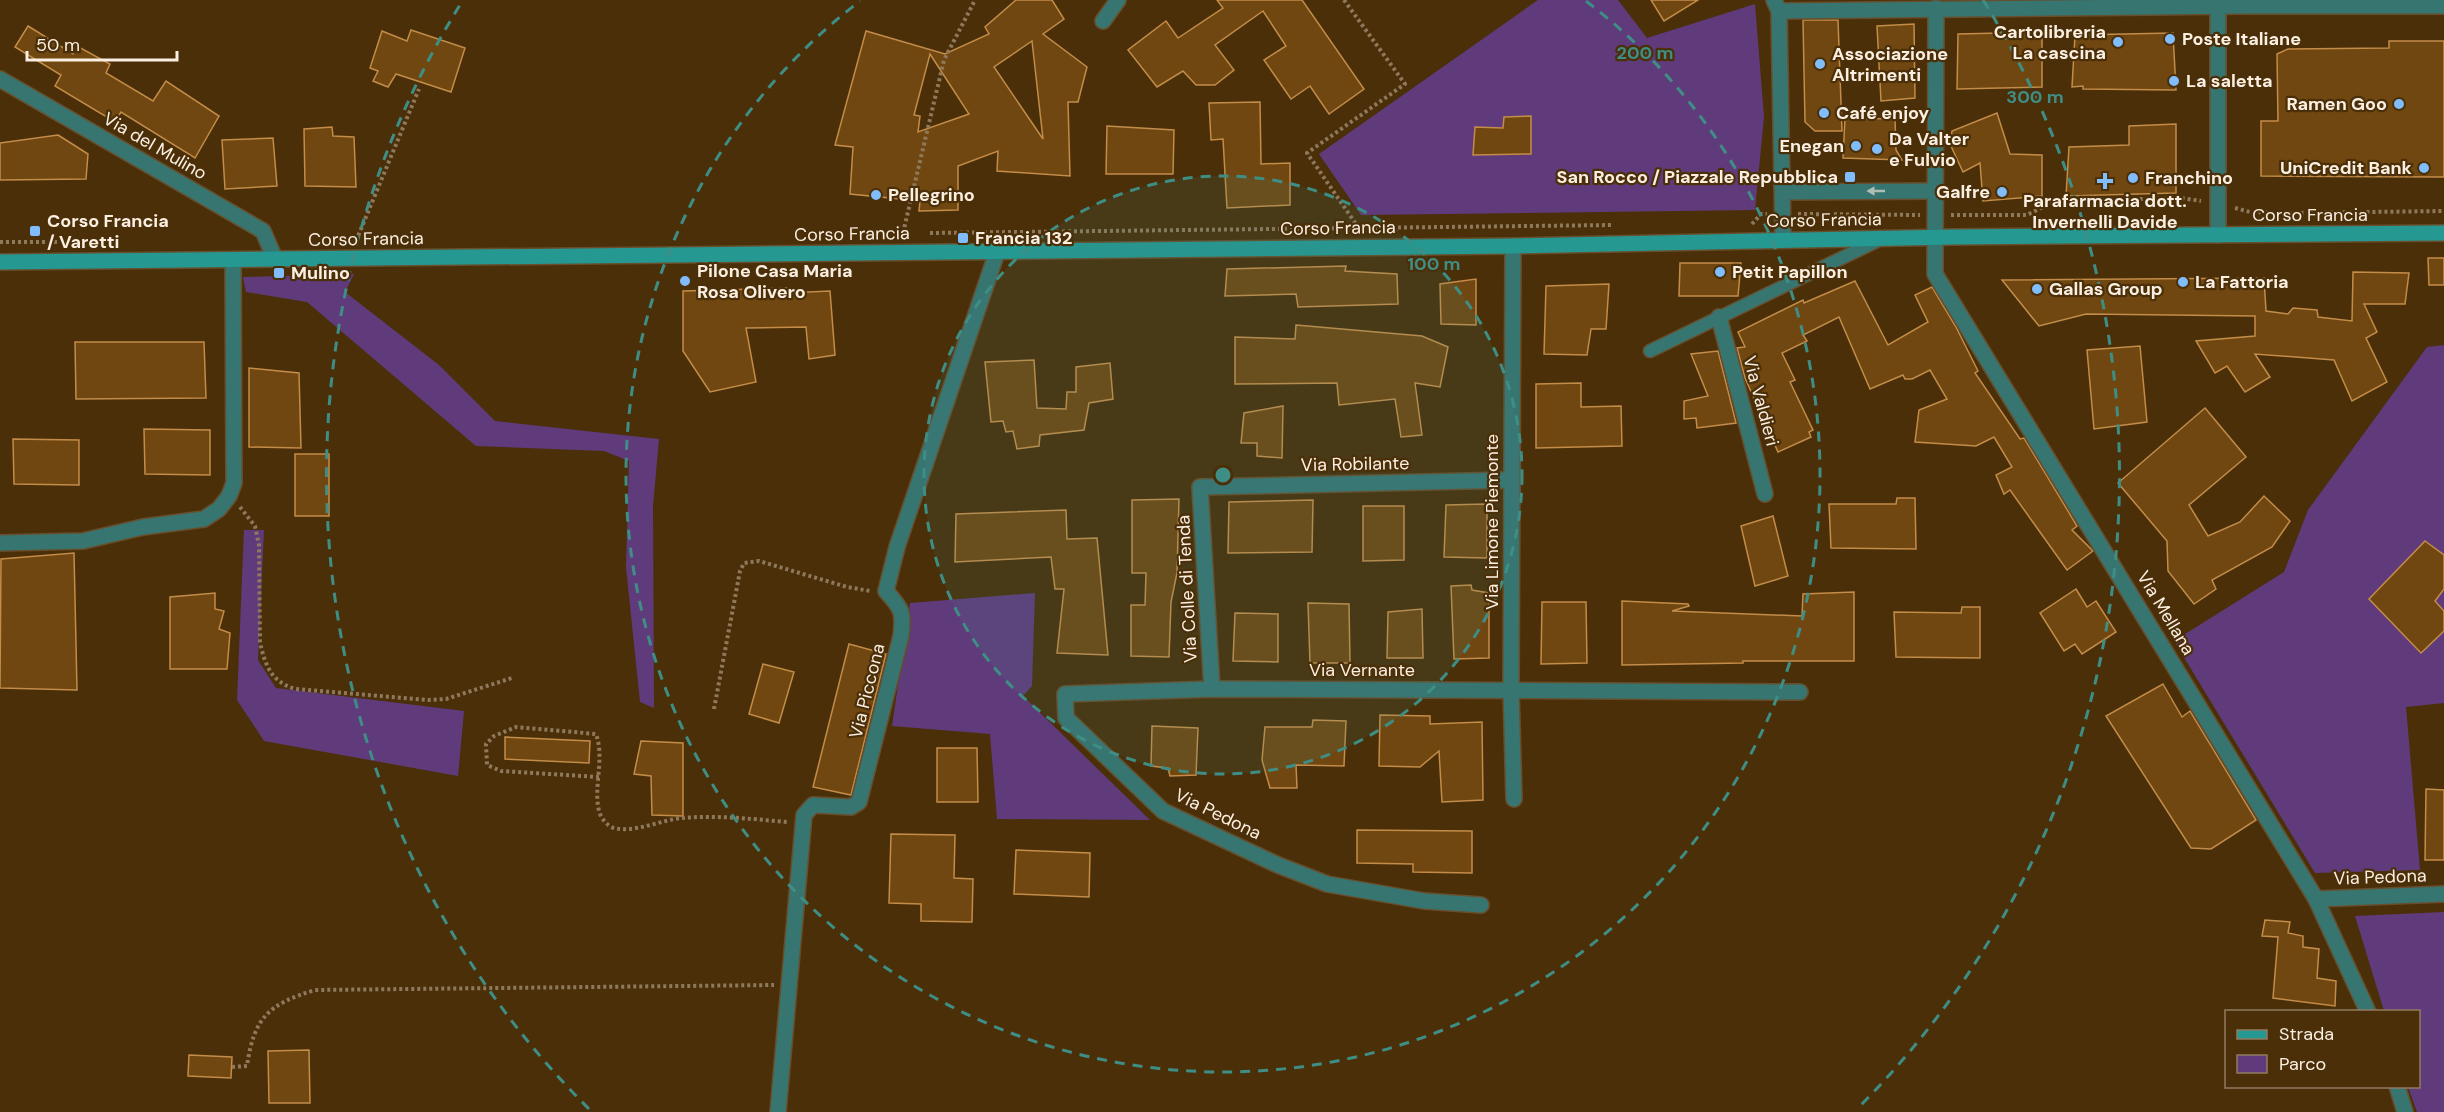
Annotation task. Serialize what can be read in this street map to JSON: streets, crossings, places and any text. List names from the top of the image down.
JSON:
{
  "streets": {
    "main road": ["Corso Francia"],
    "street": [
      "Via del Mulino",
      "Via Valdieri",
      "Via Robilante",
      "Via Limone Piemonte",
      "Via Colle di Tenda",
      "Via Mellana",
      "Via Vernante",
      "Via Piccona",
      "Via Pedona"
    ]
  },
  "crossings": [
    ["Via del Mulino", "Corso Francia"],
    ["Corso Francia", "Via Limone Piemonte"],
    ["Corso Francia", "Via Mellana"],
    ["Via Robilante", "Via Limone Piemonte"],
    ["Via Robilante", "Via Colle di Tenda"],
    ["Via Limone Piemonte", "Via Vernante"],
    ["Via Colle di Tenda", "Via Vernante"],
    ["Via Colle di Tenda", "Via Pedona"],
    ["Via Mellana", "Via Pedona"],
    ["Via Vernante", "Via Pedona"]
  ],
  "places": {
    "other": [
      "Poste Italiane",
      "Cartolibreria La cascina",
      "Associazione Altrimenti",
      "La saletta",
      "Ramen Goo",
      "Café enjoy",
      "Enegan",
      "Da Valter e Fulvio",
      "UniCredit Bank",
      "Franchino",
      "Galfre",
      "Pellegrino",
      "Petit Papillon",
      "Pilone Casa Maria Rosa Olivero",
      "La Fattoria",
      "Gallas Group"
    ],
    "transit": [
      "San Rocco / Piazzale Repubblica",
      "Corso Francia / Varetti",
      "Francia 132",
      "Mulino"
    ],
    "health": ["Parafarmacia dott. Invernelli Davide"]
  },
  "legend": ["Strada", "Parco"],
  "scale_bar": "50 m",
  "rings": ["200 m", "300 m", "100 m"]
}
